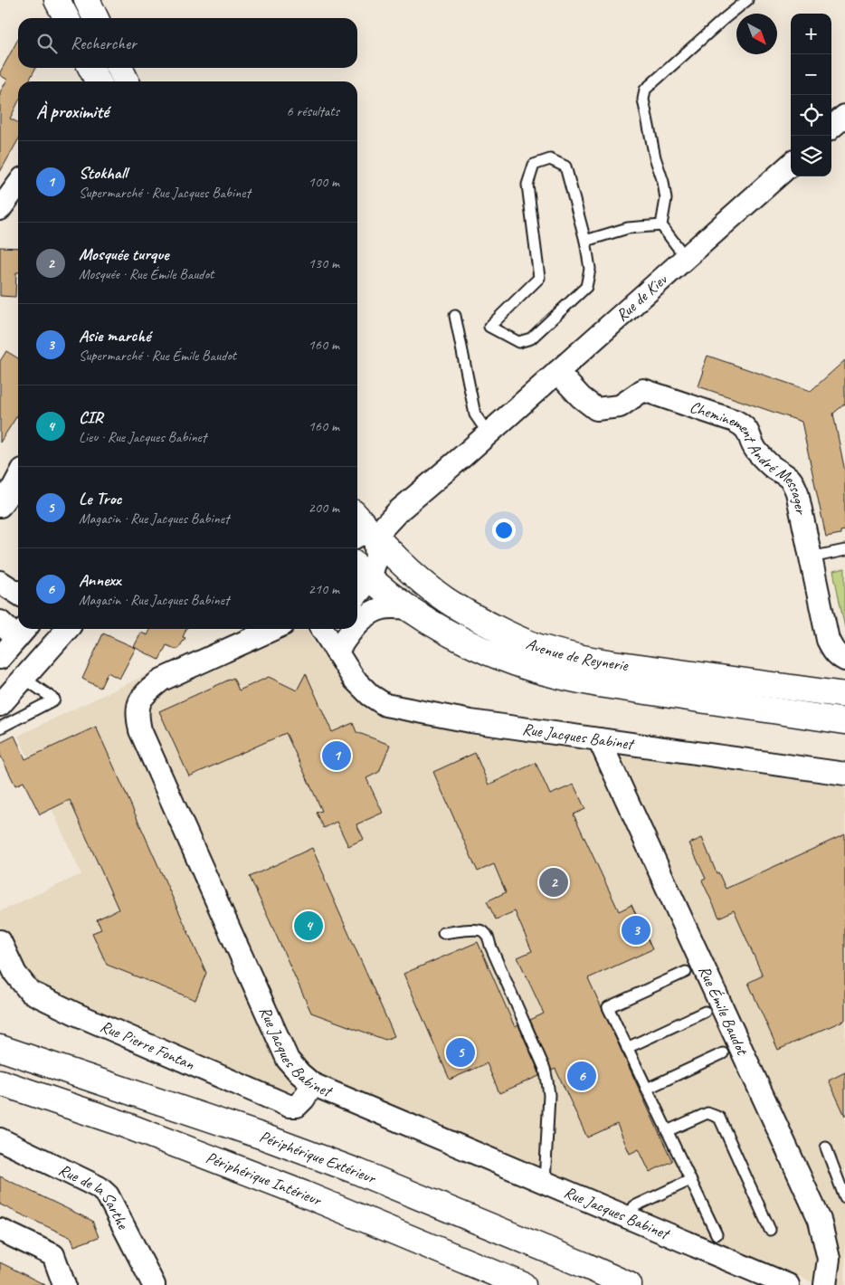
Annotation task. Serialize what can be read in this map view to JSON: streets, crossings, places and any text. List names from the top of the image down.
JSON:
{
  "streets": {
    "main road": ["Avenue de Reynerie", "Périphérique Extérieur", "Périphérique Intérieur"],
    "street": [
      "Rue de Kiev",
      "Cheminement André Messager",
      "Rue Jacques Babinet",
      "Rue Émile Baudot",
      "Rue Pierre Fontan",
      "Rue de la Sarthe"
    ]
  },
  "crossings": [
    ["Rue de Kiev", "Cheminement André Messager"],
    ["Rue de Kiev", "Avenue de Reynerie"],
    ["Rue Jacques Babinet", "Rue Émile Baudot"],
    ["Rue Jacques Babinet", "Rue Pierre Fontan"]
  ],
  "north": "bottom right",
  "page": {
    "map_buttons": ["+", "−"],
    "search": "Rechercher",
    "heading": ["À proximité", "6 résultats"],
    "list": [
      {
        "mark": "1",
        "name": "Stokhall",
        "note": "Supermarché · Rue Jacques Babinet",
        "value": "100 m"
      },
      {
        "mark": "2",
        "name": "Mosquée turque",
        "note": "Mosquée · Rue Émile Baudot",
        "value": "130 m"
      },
      {
        "mark": "3",
        "name": "Asie marché",
        "note": "Supermarché · Rue Émile Baudot",
        "value": "160 m"
      },
      {
        "mark": "4",
        "name": "CIR",
        "note": "Lieu · Rue Jacques Babinet",
        "value": "160 m"
      },
      {
        "mark": "5",
        "name": "Le Troc",
        "note": "Magasin · Rue Jacques Babinet",
        "value": "200 m"
      },
      {
        "mark": "6",
        "name": "Annexx",
        "note": "Magasin · Rue Jacques Babinet",
        "value": "210 m"
      }
    ],
    "pins": [
      "1",
      "2",
      "4",
      "3",
      "5",
      "6"
    ]
  }
}
